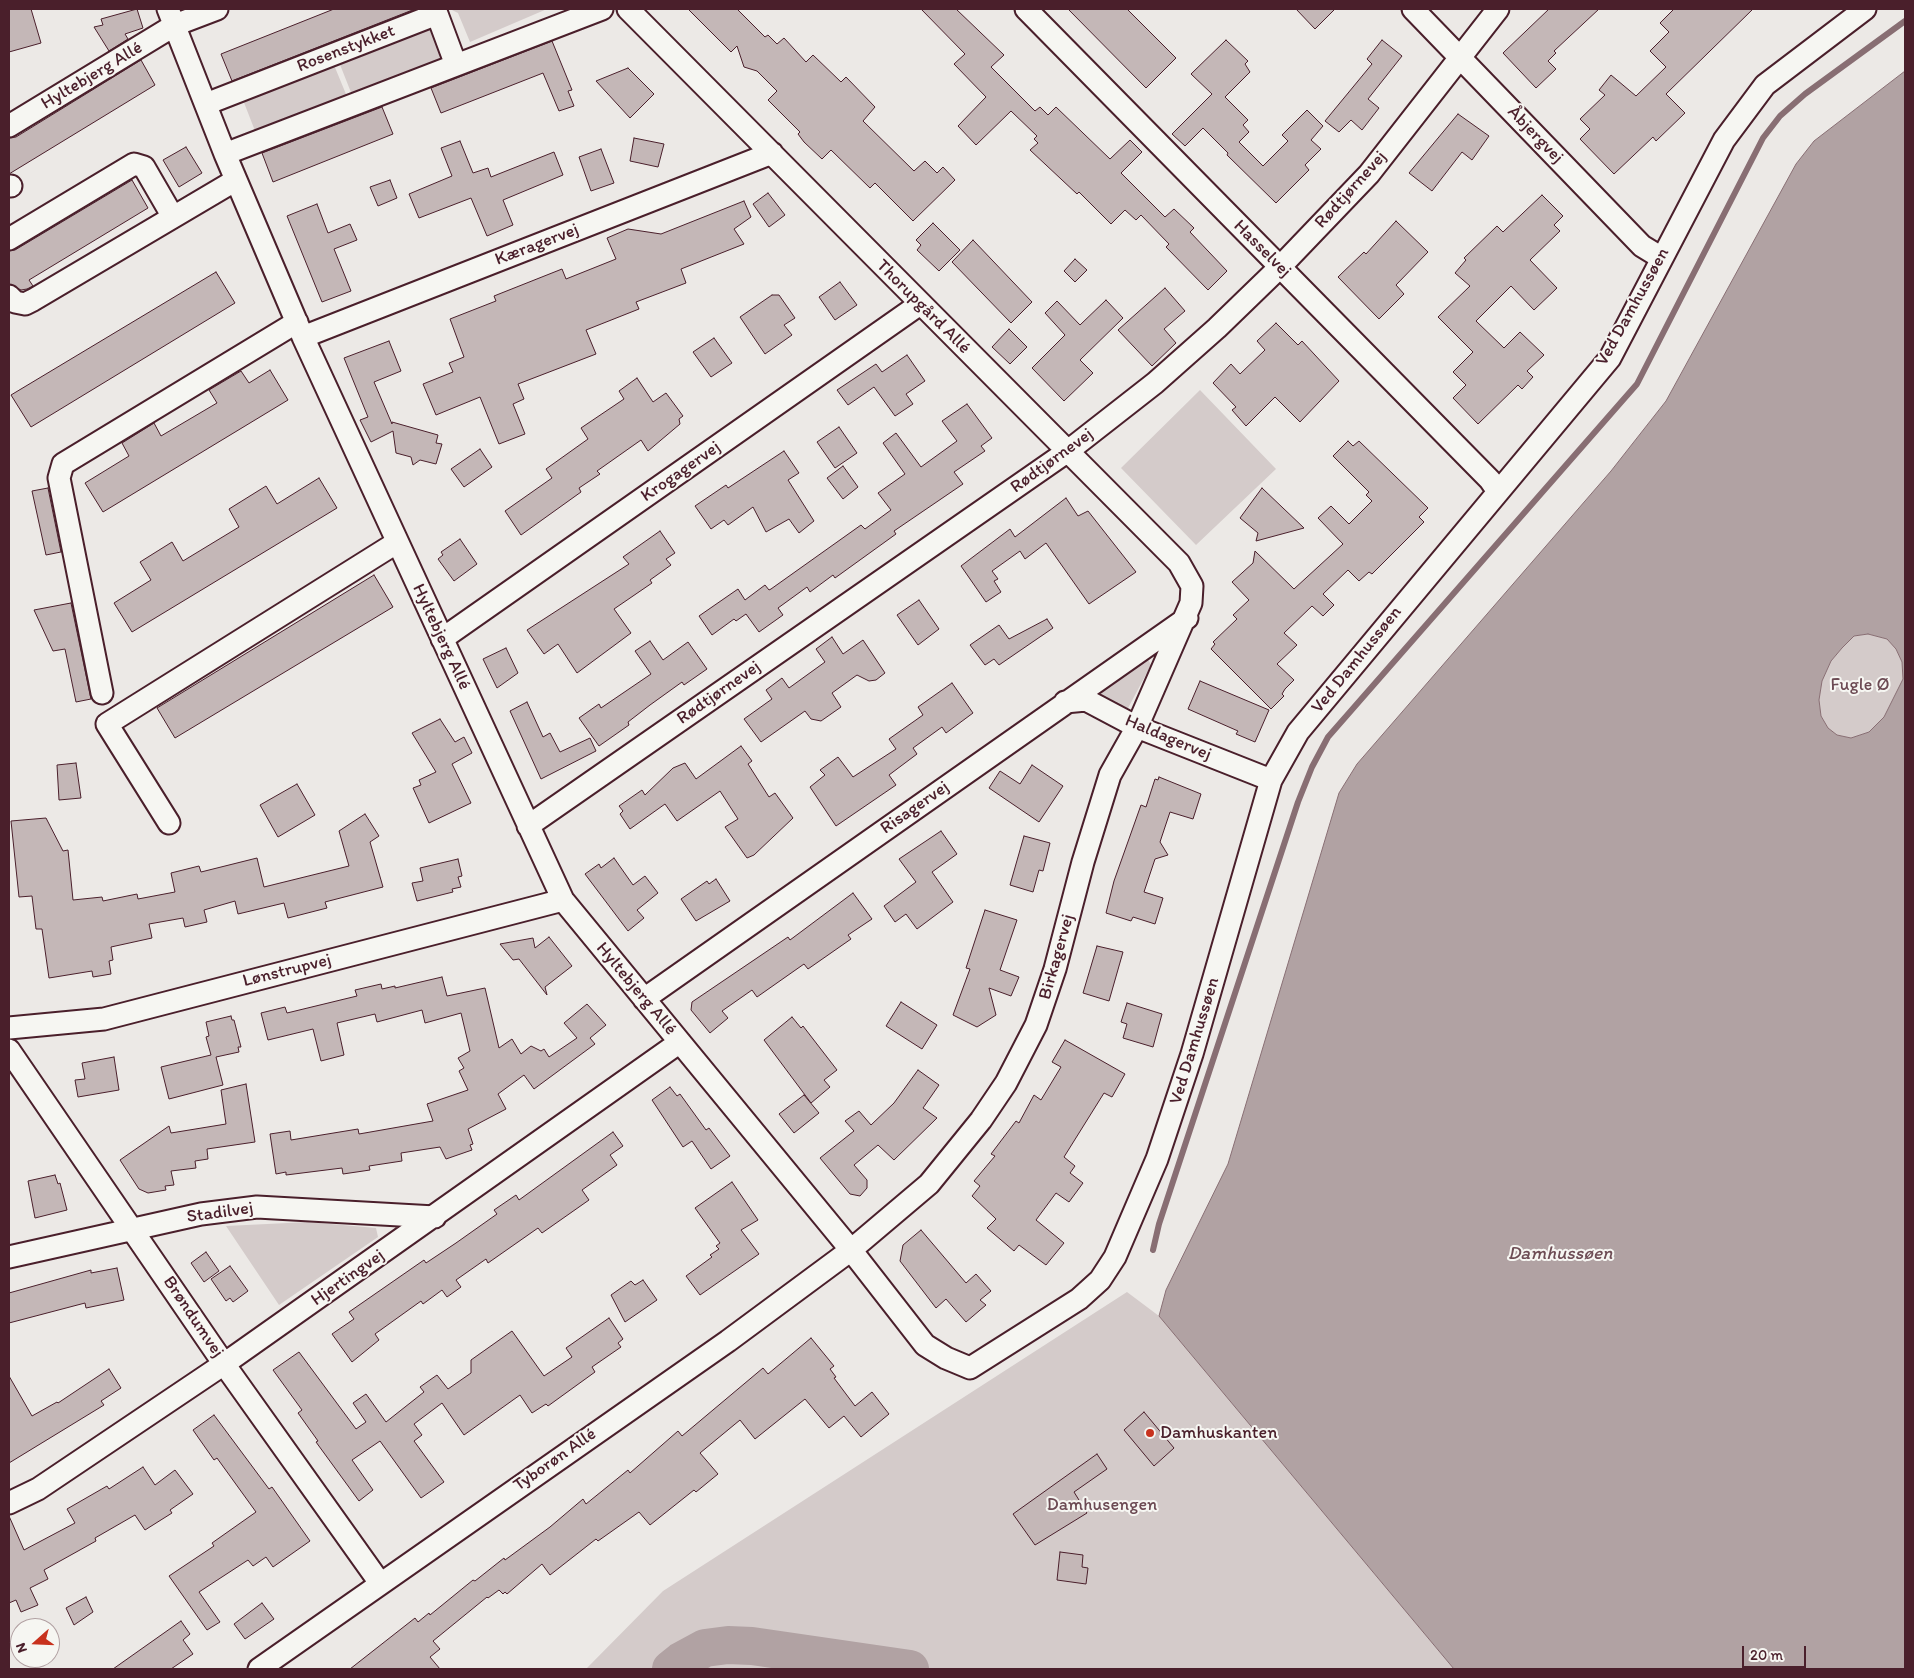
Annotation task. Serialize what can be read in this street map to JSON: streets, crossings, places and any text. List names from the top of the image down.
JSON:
{
  "streets": {
    "street": [
      "Rosenstykket",
      "Hyltebjerg Allé",
      "Åbjergvej",
      "Rødtjørnevej",
      "Kæragervej",
      "Hasselvej",
      "Thorupgård Allé",
      "Ved Damhussøen",
      "Krogagervej",
      "Haldagervej",
      "Risagervej",
      "Birkagervej",
      "Lønstrupvej",
      "Stadilvej",
      "Hjertingvej",
      "Brøndumvej",
      "Tyborøn Allé"
    ]
  },
  "crossings": [
    ["Rosenstykket", "Hyltebjerg Allé"],
    ["Hyltebjerg Allé", "Rødtjørnevej"],
    ["Hyltebjerg Allé", "Kæragervej"],
    ["Hyltebjerg Allé", "Ved Damhussøen"],
    ["Hyltebjerg Allé", "Krogagervej"],
    ["Hyltebjerg Allé", "Risagervej"],
    ["Hyltebjerg Allé", "Birkagervej"],
    ["Hyltebjerg Allé", "Lønstrupvej"],
    ["Hyltebjerg Allé", "Hjertingvej"],
    ["Hyltebjerg Allé", "Tyborøn Allé"],
    ["Åbjergvej", "Rødtjørnevej"],
    ["Åbjergvej", "Ved Damhussøen"],
    ["Rødtjørnevej", "Hasselvej"],
    ["Rødtjørnevej", "Thorupgård Allé"],
    ["Kæragervej", "Thorupgård Allé"],
    ["Hasselvej", "Ved Damhussøen"],
    ["Thorupgård Allé", "Krogagervej"],
    ["Thorupgård Allé", "Risagervej"],
    ["Thorupgård Allé", "Birkagervej"],
    ["Ved Damhussøen", "Haldagervej"],
    ["Haldagervej", "Risagervej"],
    ["Haldagervej", "Birkagervej"],
    ["Risagervej", "Birkagervej"],
    ["Birkagervej", "Tyborøn Allé"],
    ["Stadilvej", "Hjertingvej"],
    ["Stadilvej", "Brøndumvej"],
    ["Hjertingvej", "Brøndumvej"],
    ["Brøndumvej", "Tyborøn Allé"]
  ],
  "water": ["Damhussøen"],
  "parks": ["Fugle Ø", "Damhusengen"],
  "places": ["Damhuskanten"],
  "scale_bar": "20 m",
  "north": "left"
}
